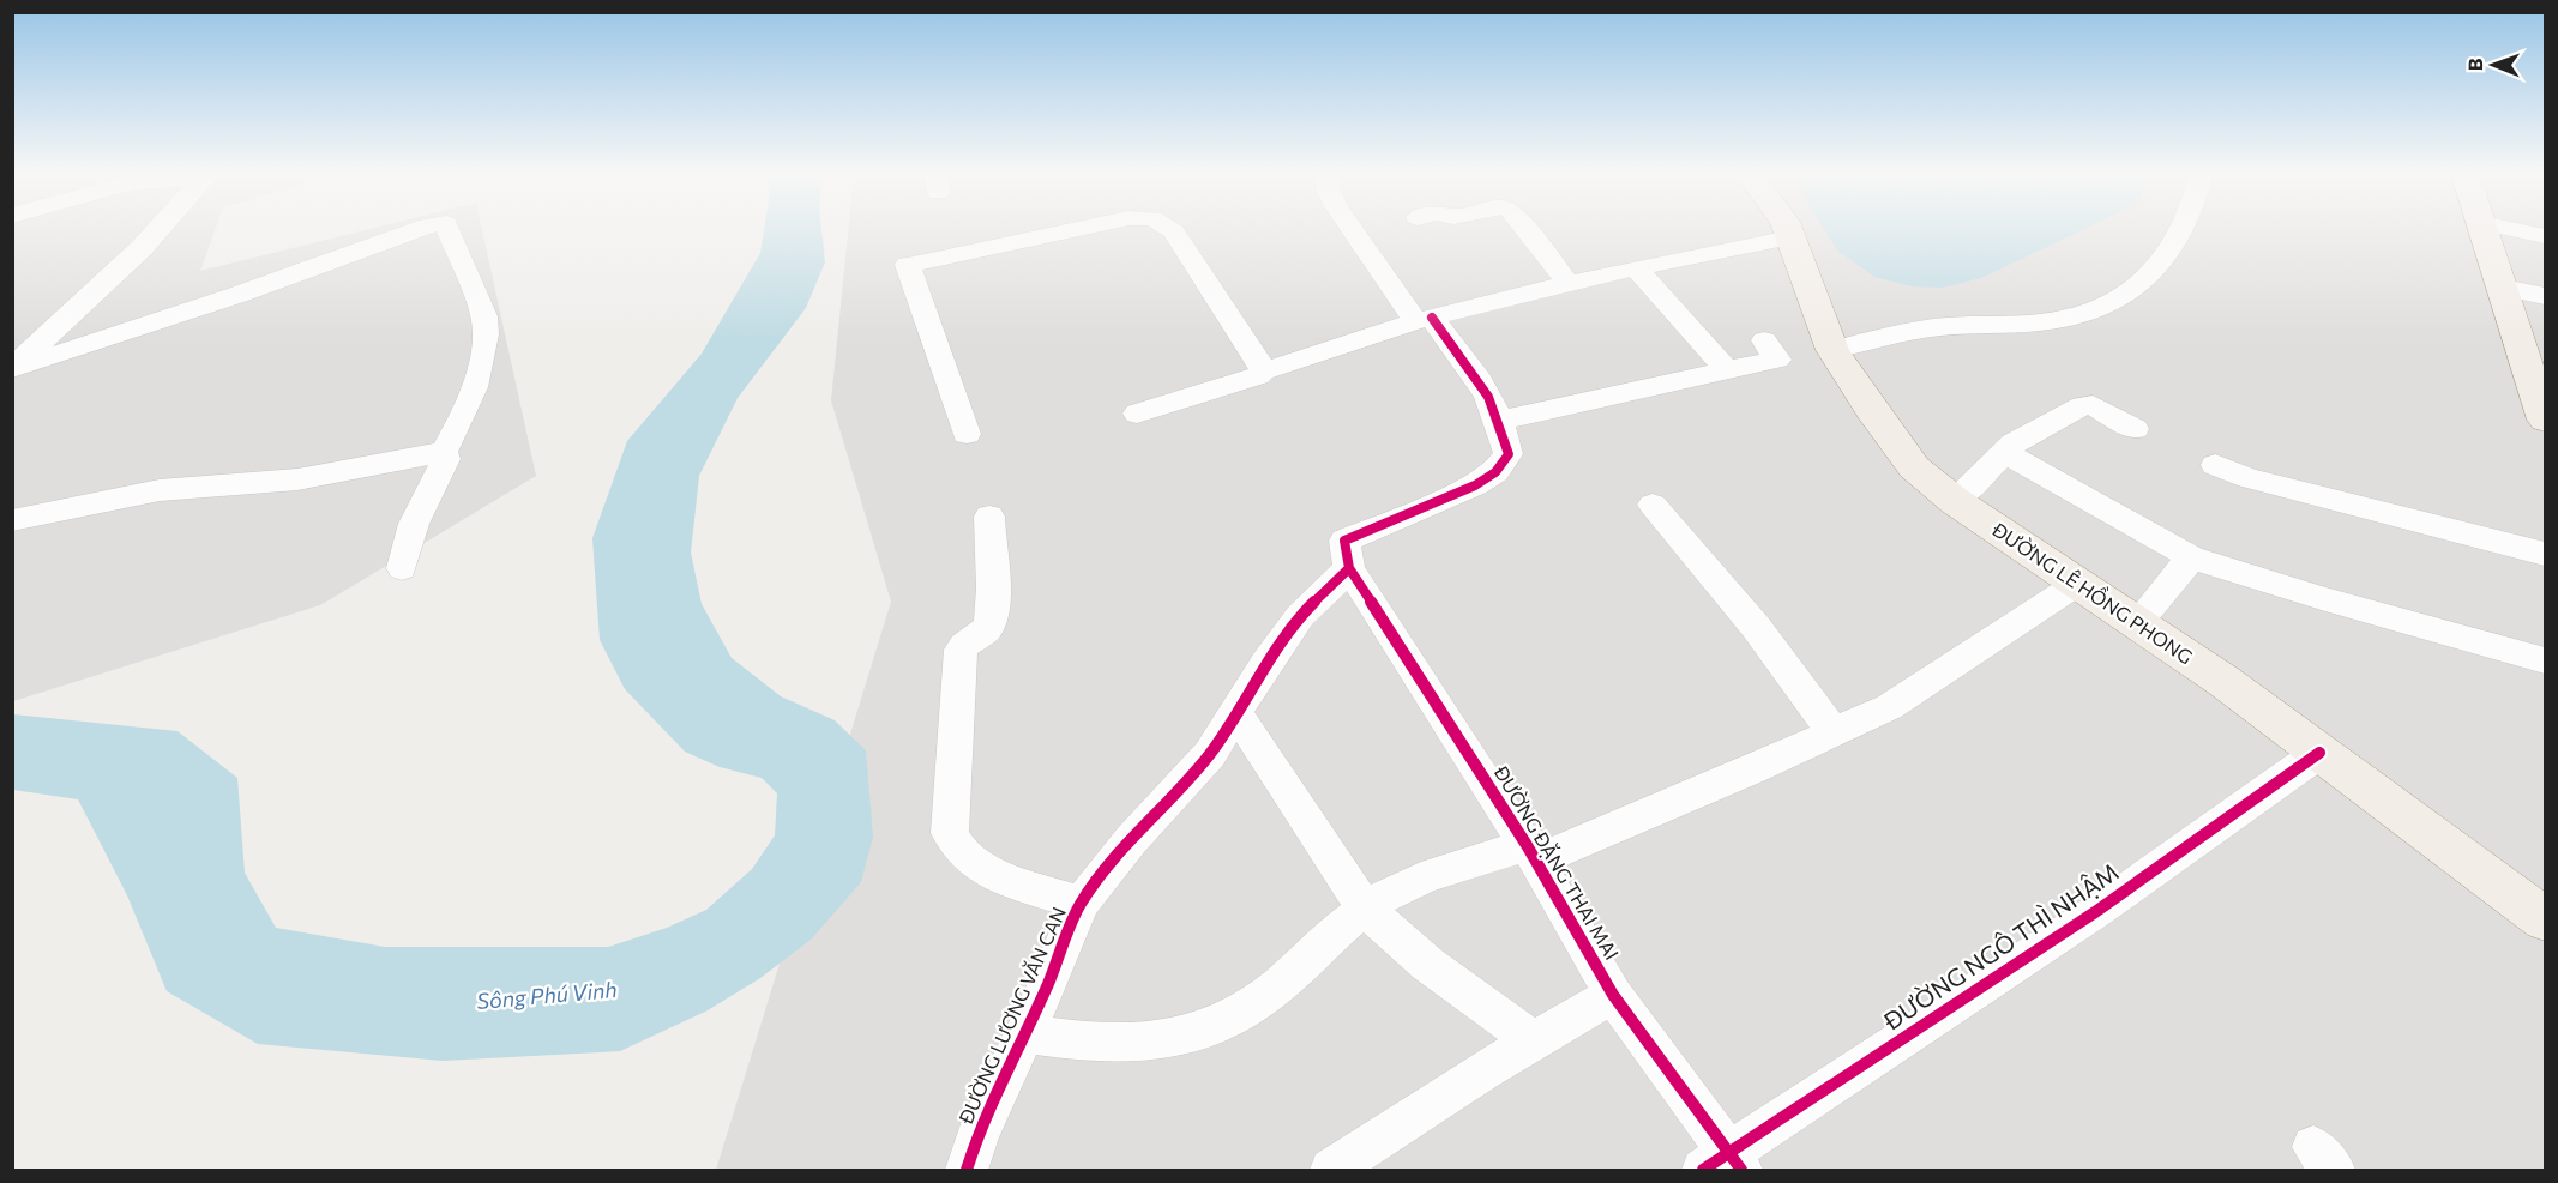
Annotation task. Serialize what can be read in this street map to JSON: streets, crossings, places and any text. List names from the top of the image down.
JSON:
{
  "streets": {
    "main road": ["ĐƯỜNG LÊ HỒNG PHONG"],
    "street": ["ĐƯỜNG ĐẶNG THAI MAI", "ĐƯỜNG NGÔ THÌ NHẬM", "ĐƯỜNG LƯƠNG VĂN CAN"]
  },
  "crossings": [
    ["ĐƯỜNG LÊ HỒNG PHONG", "ĐƯỜNG NGÔ THÌ NHẬM"],
    ["ĐƯỜNG ĐẶNG THAI MAI", "ĐƯỜNG NGÔ THÌ NHẬM"],
    ["ĐƯỜNG ĐẶNG THAI MAI", "ĐƯỜNG LƯƠNG VĂN CAN"]
  ],
  "water": ["Sông Phú Vinh"],
  "north": "left"
}
